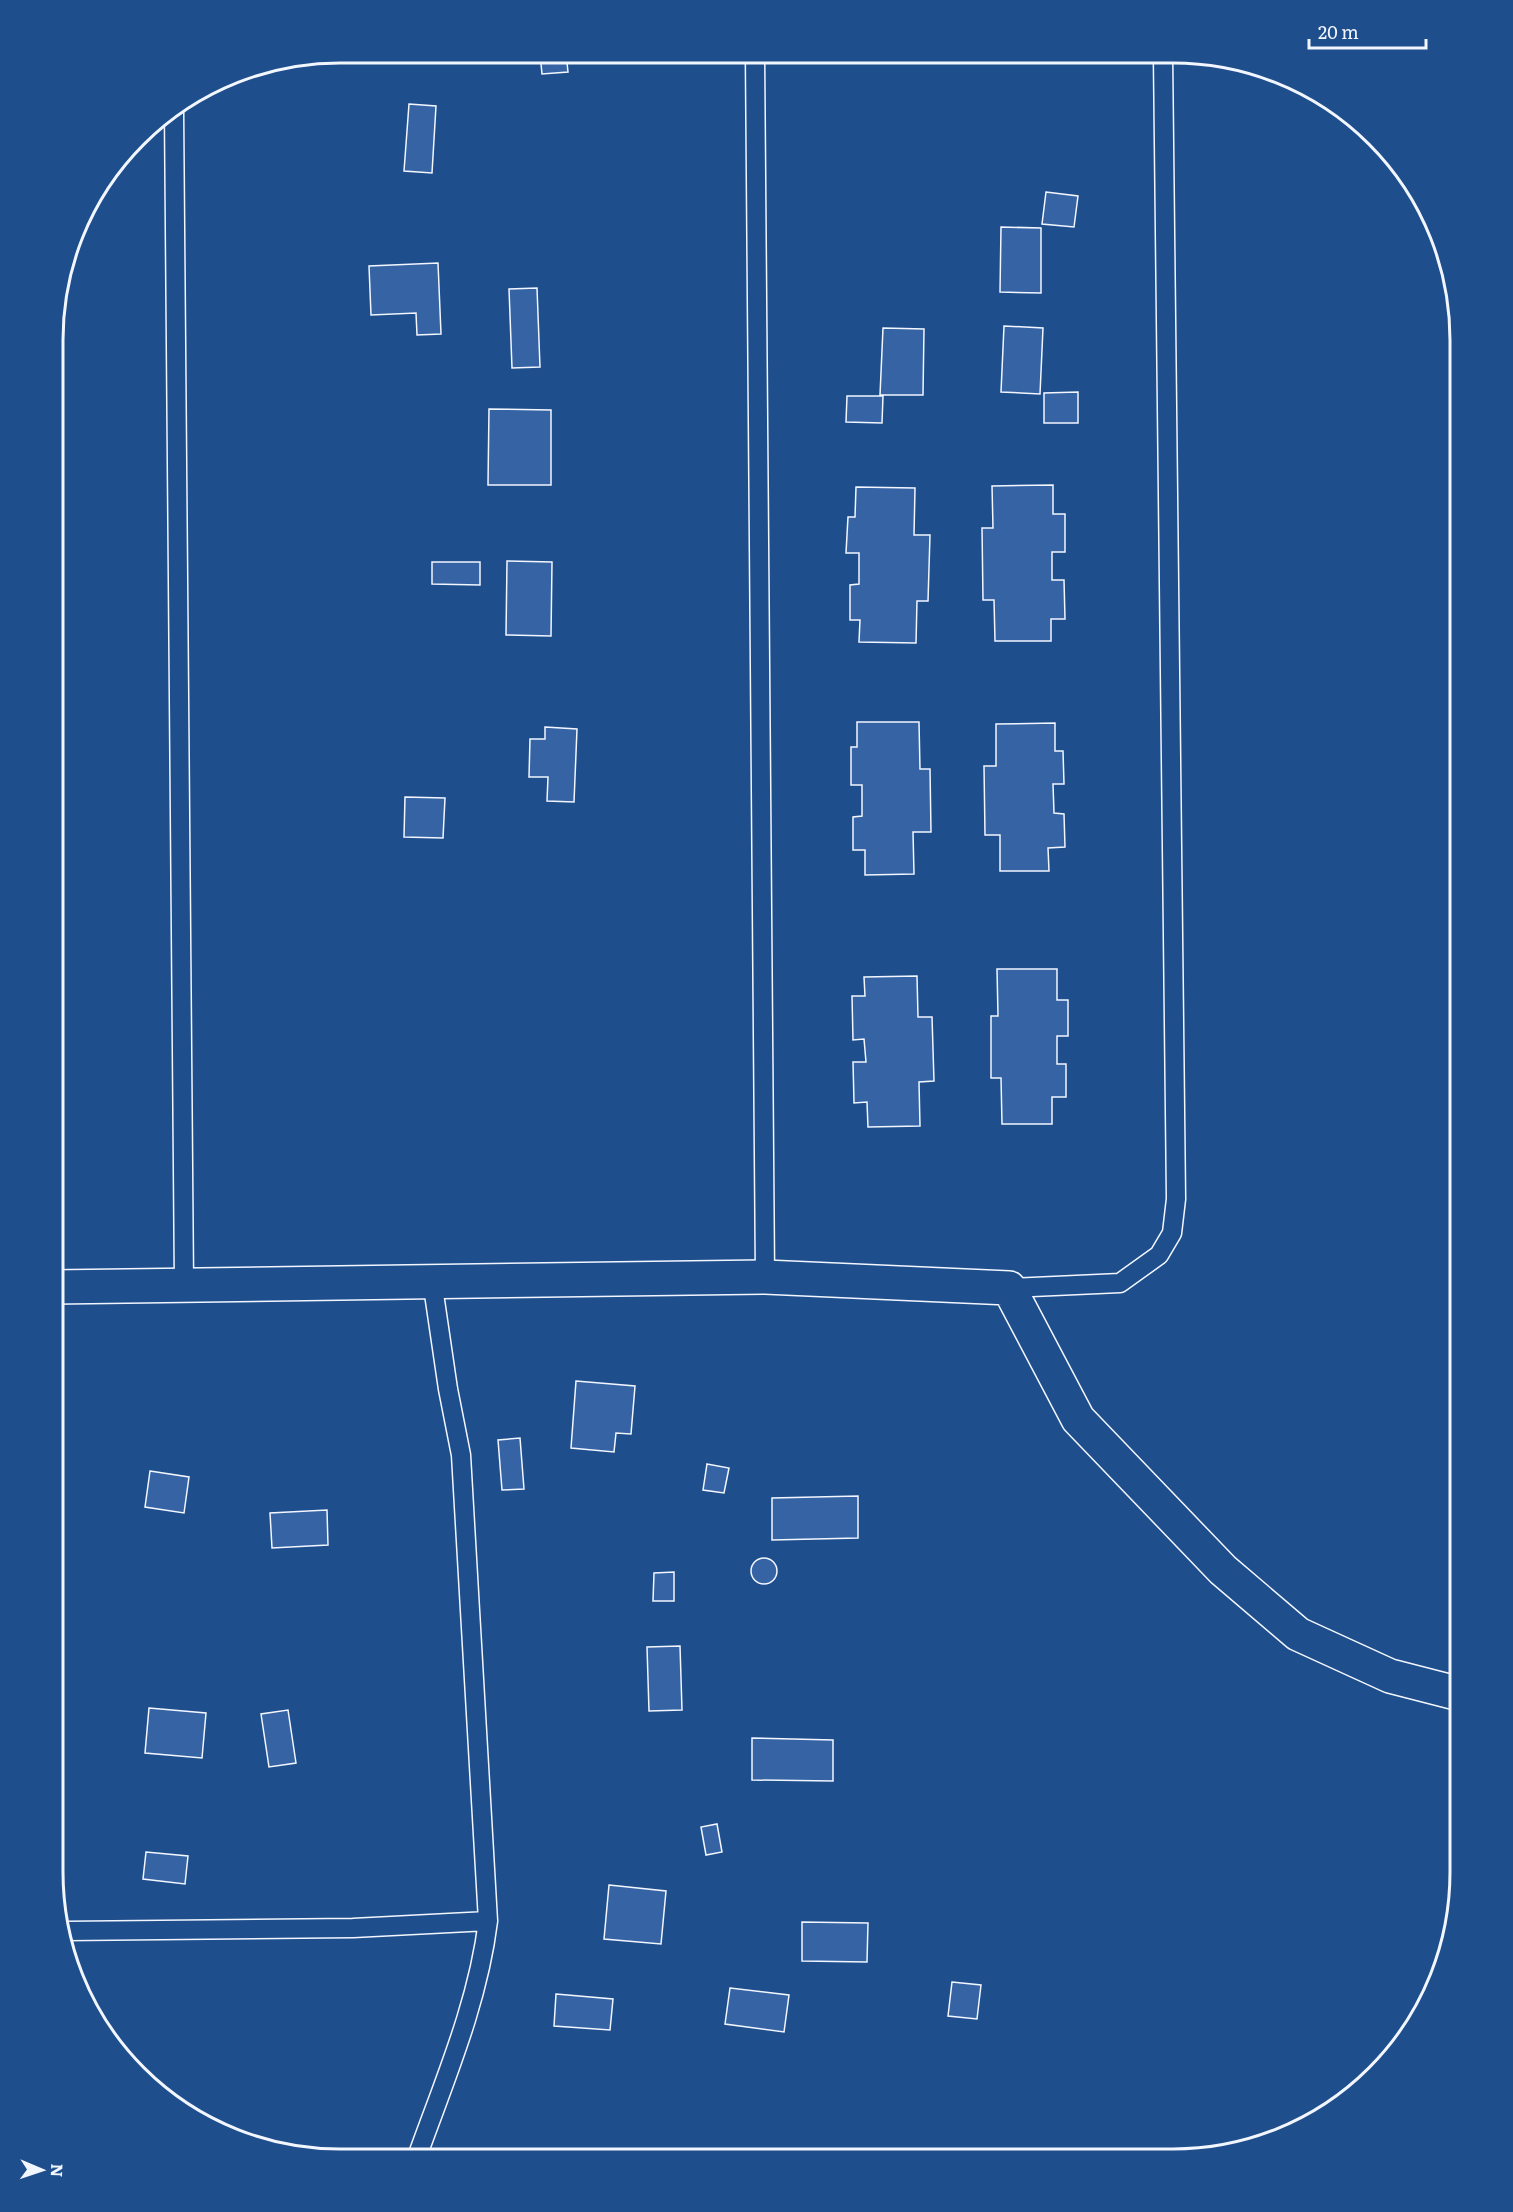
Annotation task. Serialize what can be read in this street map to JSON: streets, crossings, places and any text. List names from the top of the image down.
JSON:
{
  "scale_bar": "20 m",
  "north": "right"
}
